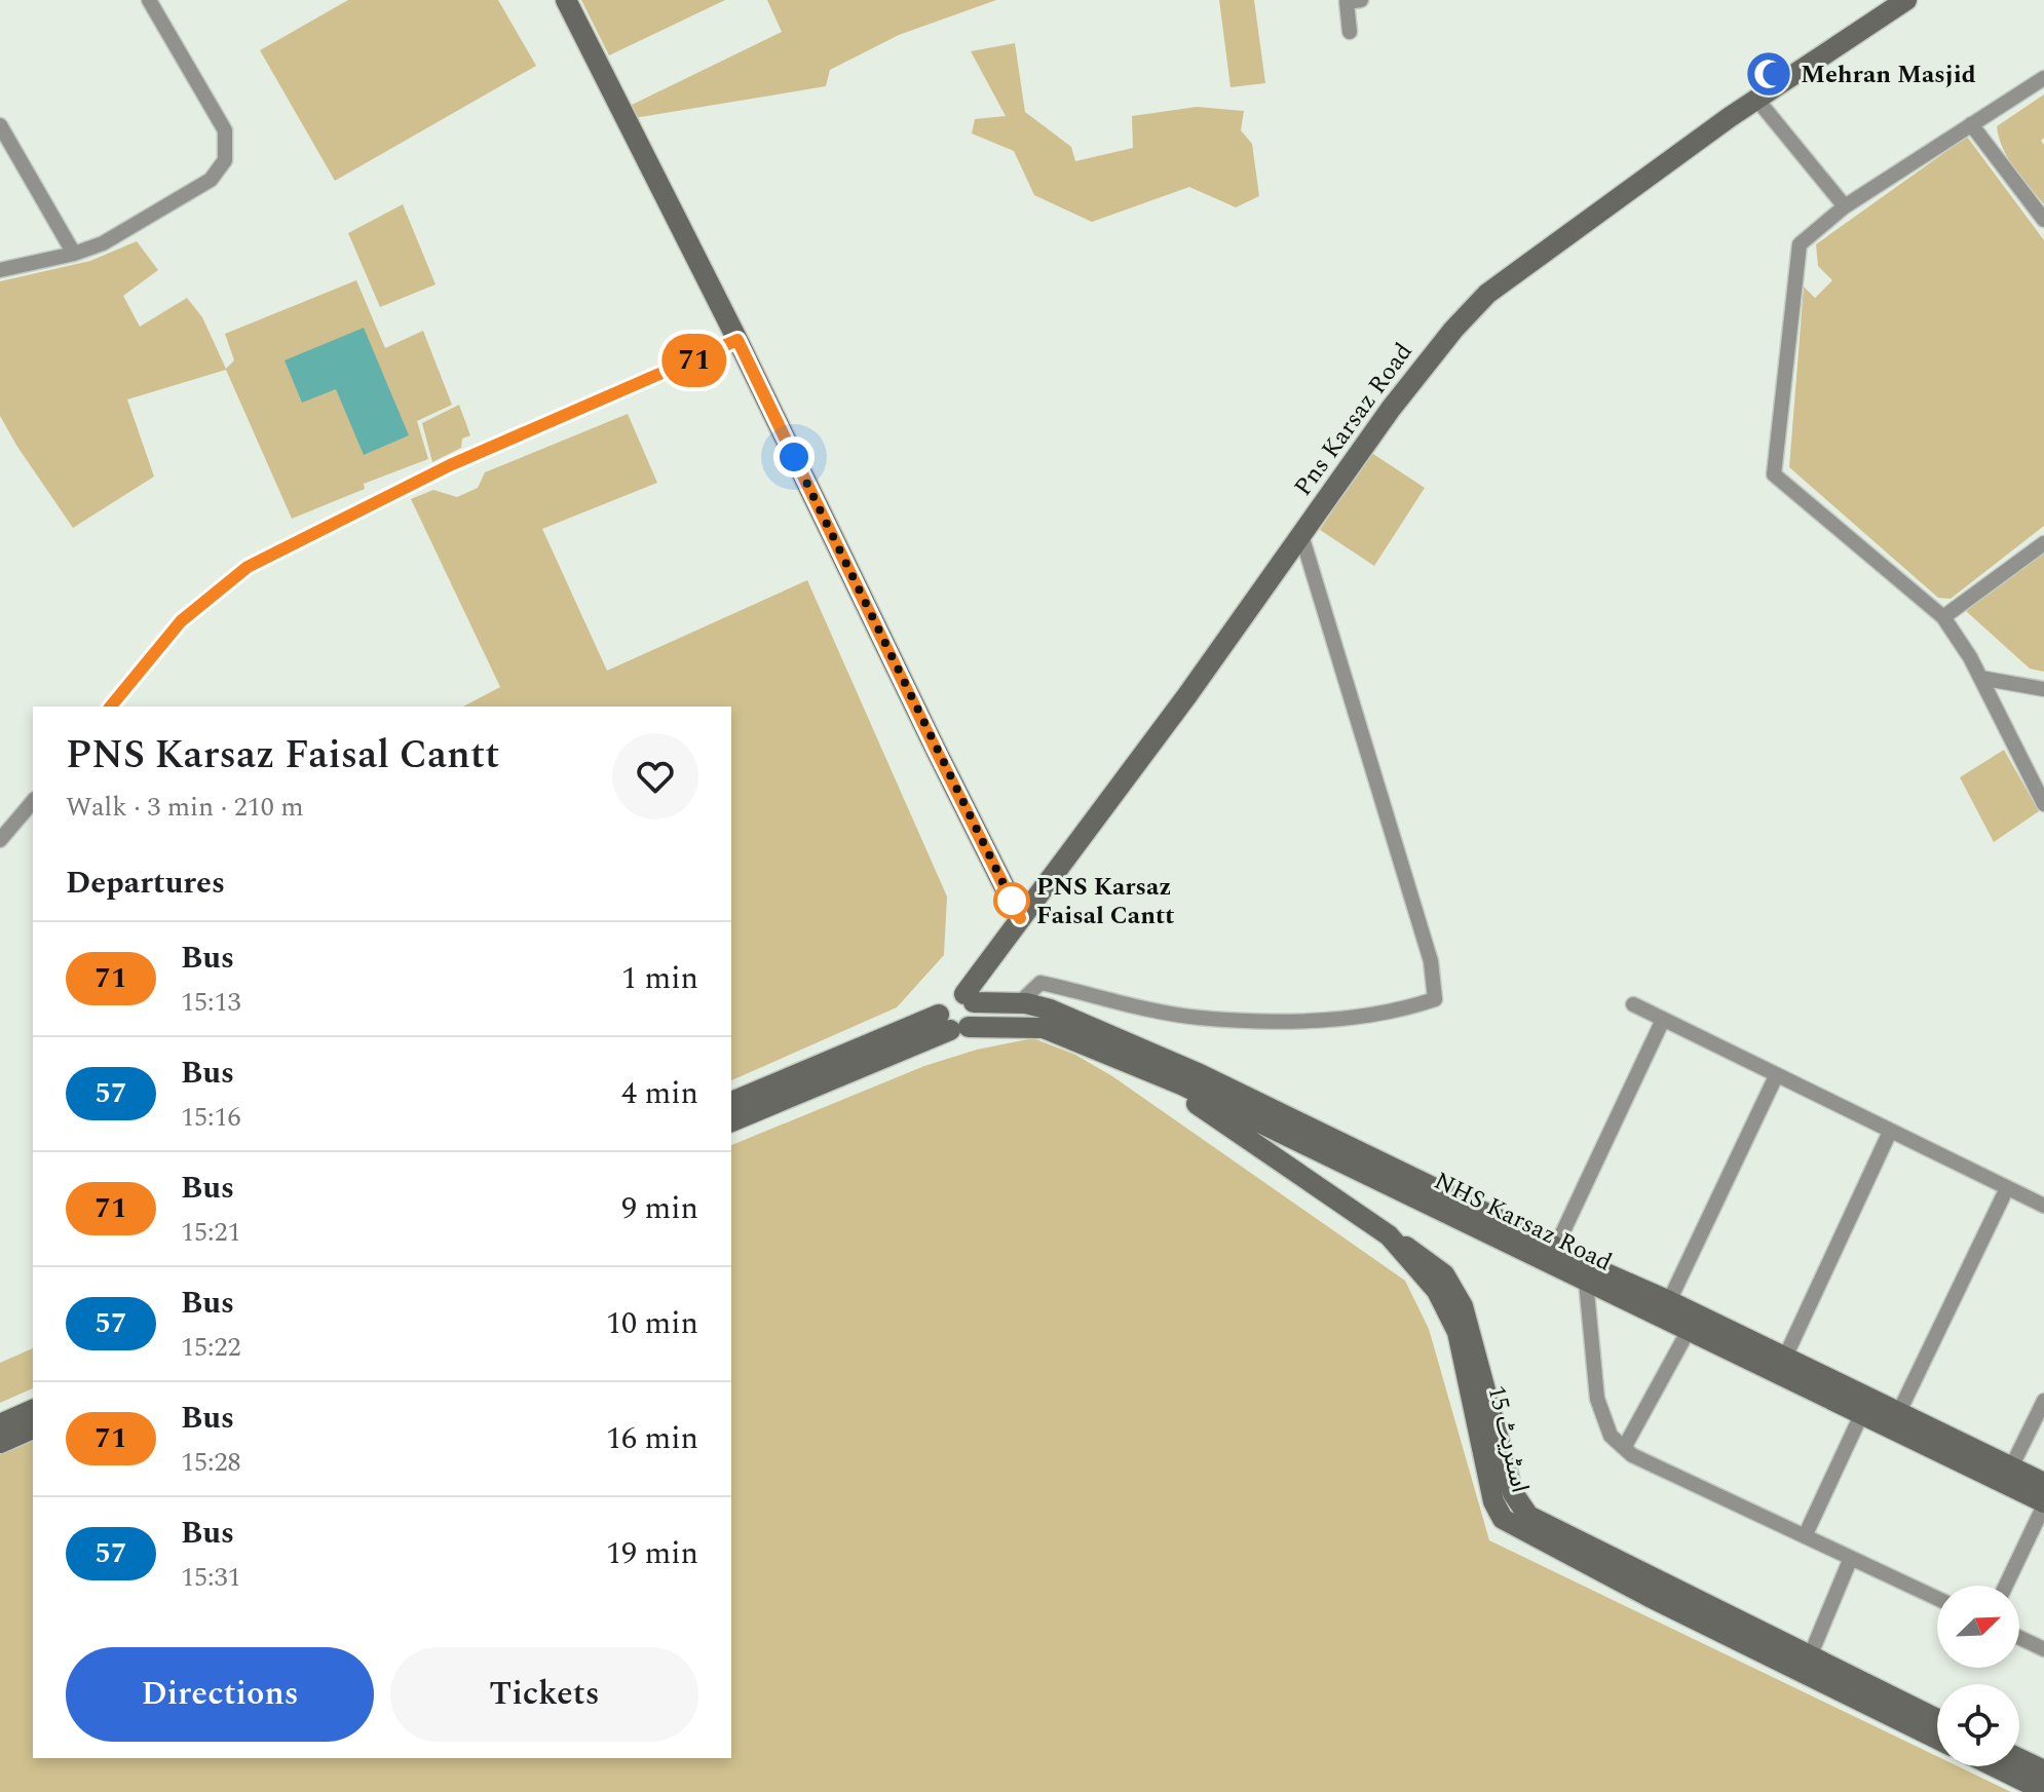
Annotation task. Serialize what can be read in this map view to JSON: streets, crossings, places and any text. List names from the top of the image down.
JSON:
{
  "streets": {
    "street": ["Pns Karsaz Road", "NHS Karsaz Road", "اسٹریٹ 15"]
  },
  "crossings": [
    ["Pns Karsaz Road", "NHS Karsaz Road"],
    ["NHS Karsaz Road", "اسٹریٹ 15"]
  ],
  "places": {
    "mosque": ["Mehran Masjid"],
    "other": ["PNS Karsaz Faisal Cantt"]
  },
  "lines": ["bus line 71"],
  "north": "top right",
  "page": {
    "on_map": "71",
    "heading": [
      ["PNS Karsaz Faisal Cantt", "Walk · 3 min · 210 m"],
      "Departures"
    ],
    "list": [
      {
        "mark": "71",
        "name": "Bus",
        "note": "15:13",
        "value": "1 min"
      },
      {
        "mark": "57",
        "name": "Bus",
        "note": "15:16",
        "value": "4 min"
      },
      {
        "mark": "71",
        "name": "Bus",
        "note": "15:21",
        "value": "9 min"
      },
      {
        "mark": "57",
        "name": "Bus",
        "note": "15:22",
        "value": "10 min"
      },
      {
        "mark": "71",
        "name": "Bus",
        "note": "15:28",
        "value": "16 min"
      },
      {
        "mark": "57",
        "name": "Bus",
        "note": "15:31",
        "value": "19 min"
      }
    ],
    "buttons": ["Directions", "Tickets"]
  }
}
